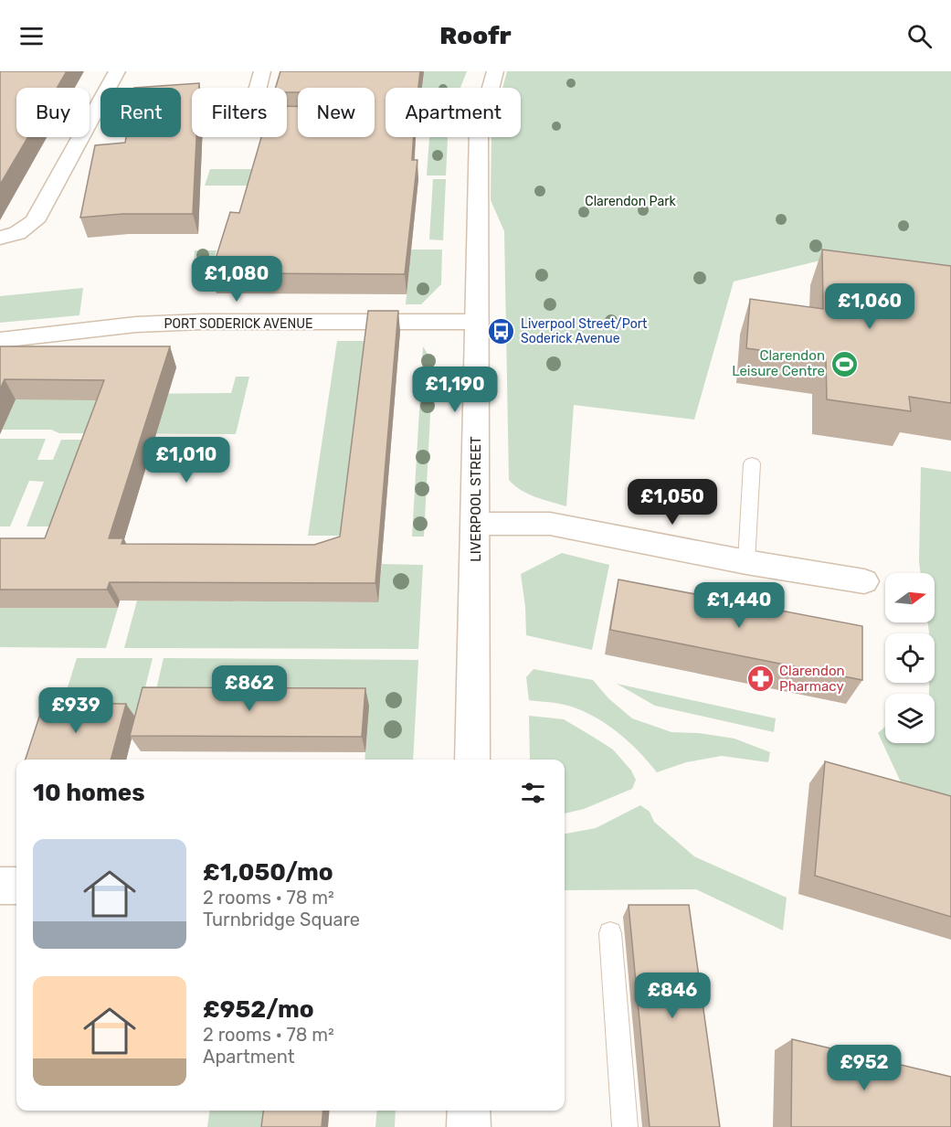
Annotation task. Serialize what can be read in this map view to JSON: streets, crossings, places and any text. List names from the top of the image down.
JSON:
{
  "streets": {
    "street": ["PORT SODERICK AVENUE", "LIVERPOOL STREET"]
  },
  "crossings": [
    ["PORT SODERICK AVENUE", "LIVERPOOL STREET"]
  ],
  "parks": ["Clarendon Park"],
  "places": {
    "bus stop": ["Liverpool Street/Port Soderick Avenue"],
    "sports": ["Clarendon Leisure Centre"],
    "pharmacy": ["Clarendon Pharmacy"]
  },
  "north": "right",
  "page": {
    "header": "Roofr",
    "chip": [
      "Buy",
      "Rent",
      "Filters",
      "New",
      "Apartment"
    ],
    "price": [
      "£1,080",
      "£1,060",
      "£1,190",
      "£1,010",
      "£1,050",
      "£1,440",
      "£862",
      "£939",
      "£846",
      "£952"
    ],
    "heading": "10 homes",
    "list": [
      {
        "name": "£1,050/mo",
        "note": "2 rooms · 78 m² · Turnbridge Square"
      },
      {
        "name": "£952/mo",
        "note": "2 rooms · 78 m² · Apartment"
      }
    ]
  }
}
